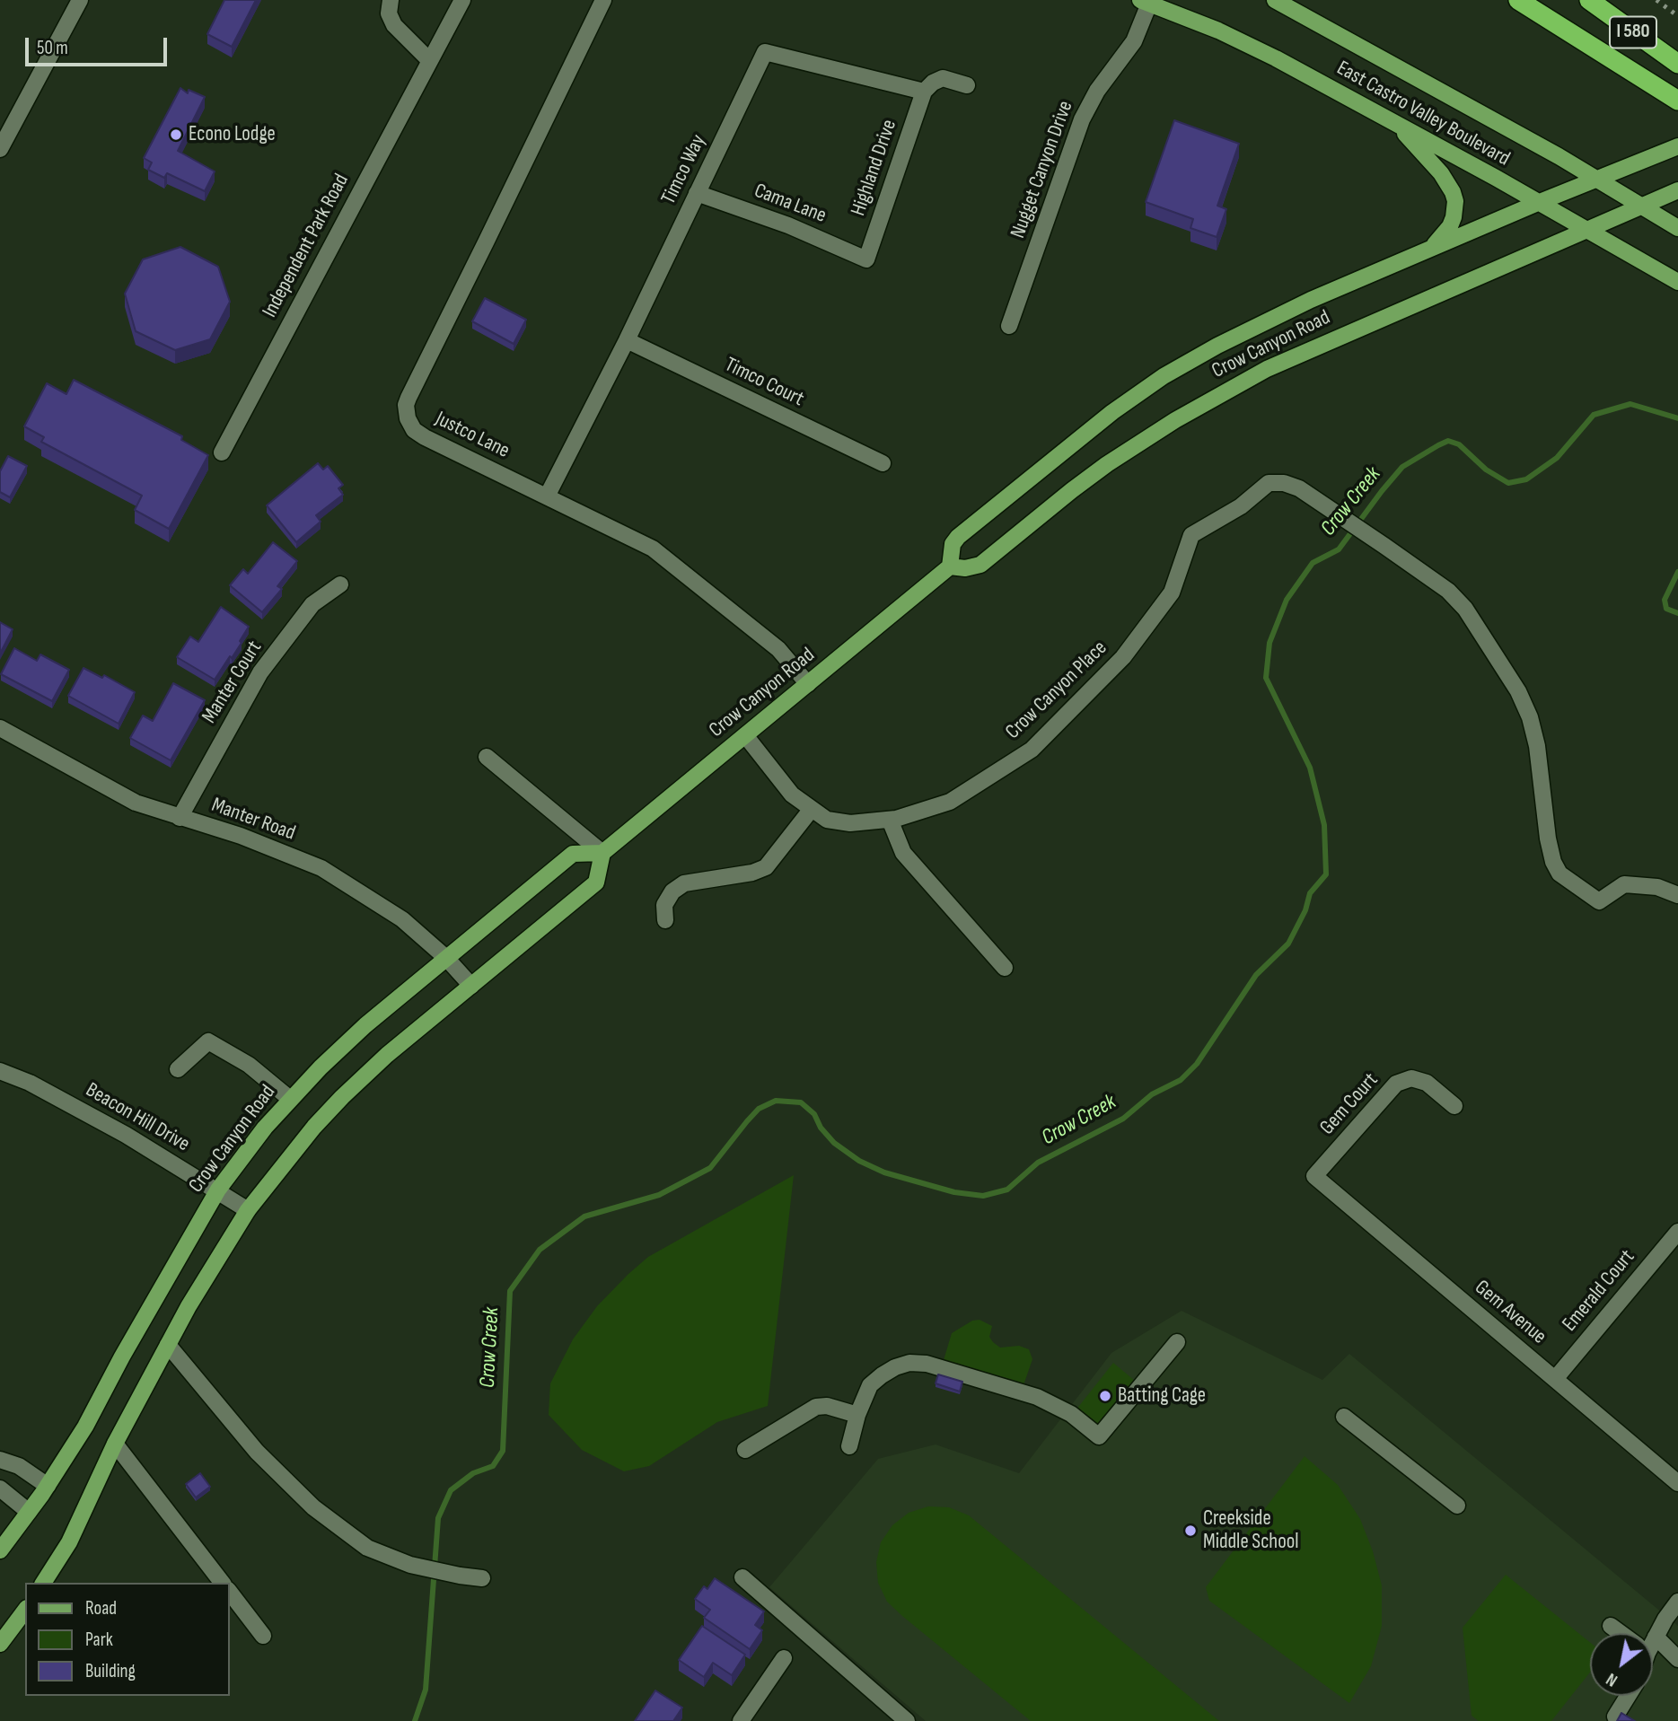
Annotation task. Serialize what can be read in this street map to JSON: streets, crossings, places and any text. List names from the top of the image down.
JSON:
{
  "streets": {
    "highway": ["I 580"],
    "main road": ["East Castro Valley Boulevard", "Crow Canyon Road"],
    "street": [
      "Highland Drive",
      "Timco Way",
      "Nugget Canyon Drive",
      "Cama Lane",
      "Independent Park Road",
      "Timco Court",
      "Justco Lane",
      "Manter Court",
      "Crow Canyon Place",
      "Manter Road",
      "Gem Court",
      "Beacon Hill Drive",
      "Emerald Court",
      "Gem Avenue"
    ]
  },
  "crossings": [
    ["East Castro Valley Boulevard", "Nugget Canyon Drive"],
    ["East Castro Valley Boulevard", "Crow Canyon Road"],
    ["Highland Drive", "Timco Way"],
    ["Highland Drive", "Cama Lane"],
    ["Timco Way", "Cama Lane"],
    ["Timco Way", "Timco Court"],
    ["Timco Way", "Justco Lane"],
    ["Crow Canyon Road", "Justco Lane"],
    ["Crow Canyon Road", "Crow Canyon Place"],
    ["Crow Canyon Road", "Manter Road"],
    ["Crow Canyon Road", "Beacon Hill Drive"],
    ["Manter Court", "Manter Road"],
    ["Gem Court", "Gem Avenue"],
    ["Emerald Court", "Gem Avenue"]
  ],
  "water": ["Crow Creek"],
  "places": ["Econo Lodge", "Batting Cage", "Creekside Middle School"],
  "legend": ["Road", "Park", "Building"],
  "scale_bar": "50 m",
  "north": "bottom left"
}
